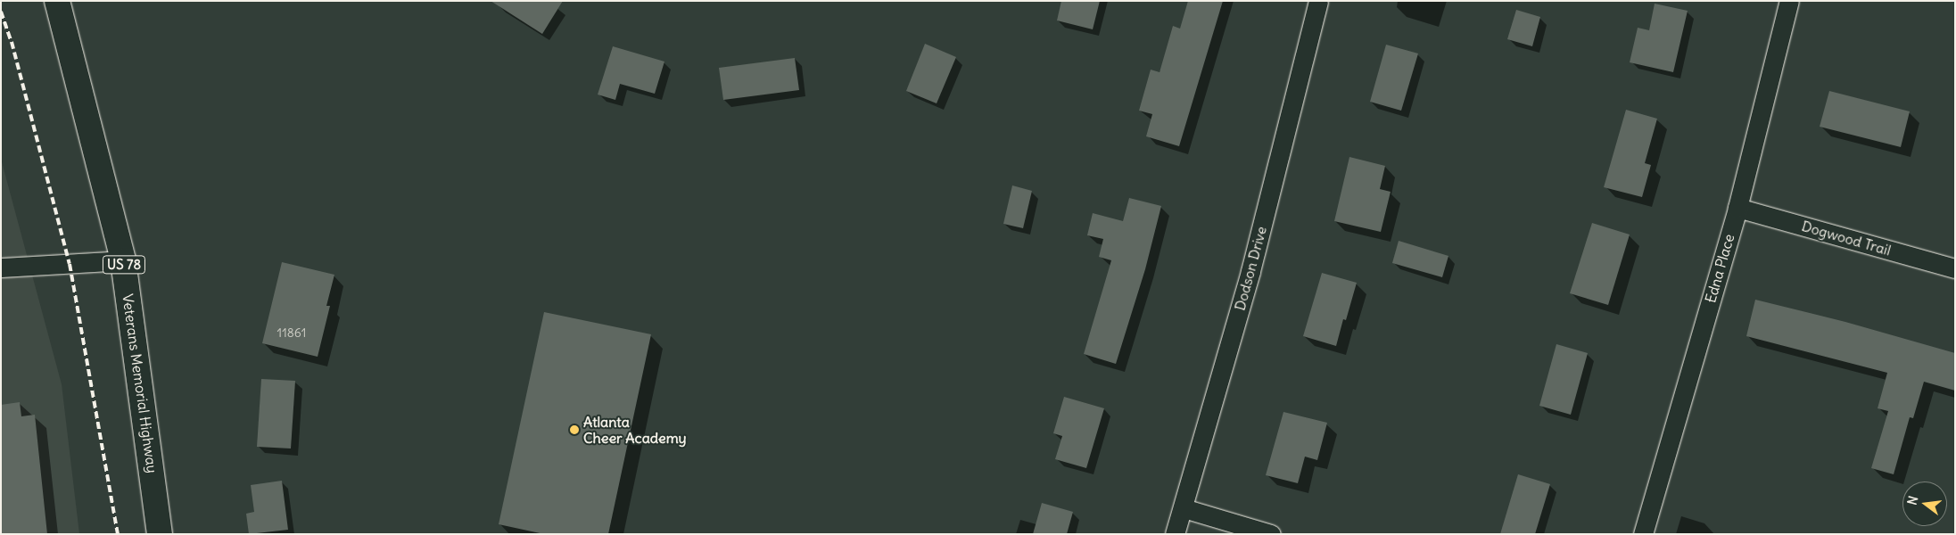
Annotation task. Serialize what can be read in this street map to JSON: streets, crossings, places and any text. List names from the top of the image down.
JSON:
{
  "streets": {
    "main road": ["US 78", "Veterans Memorial Highway"],
    "street": ["Dogwood Trail", "Dodson Drive", "Edna Place"]
  },
  "crossings": [
    ["Dogwood Trail", "Edna Place"]
  ],
  "places": ["Atlanta Cheer Academy"],
  "house_numbers": ["11861"],
  "north": "left"
}
